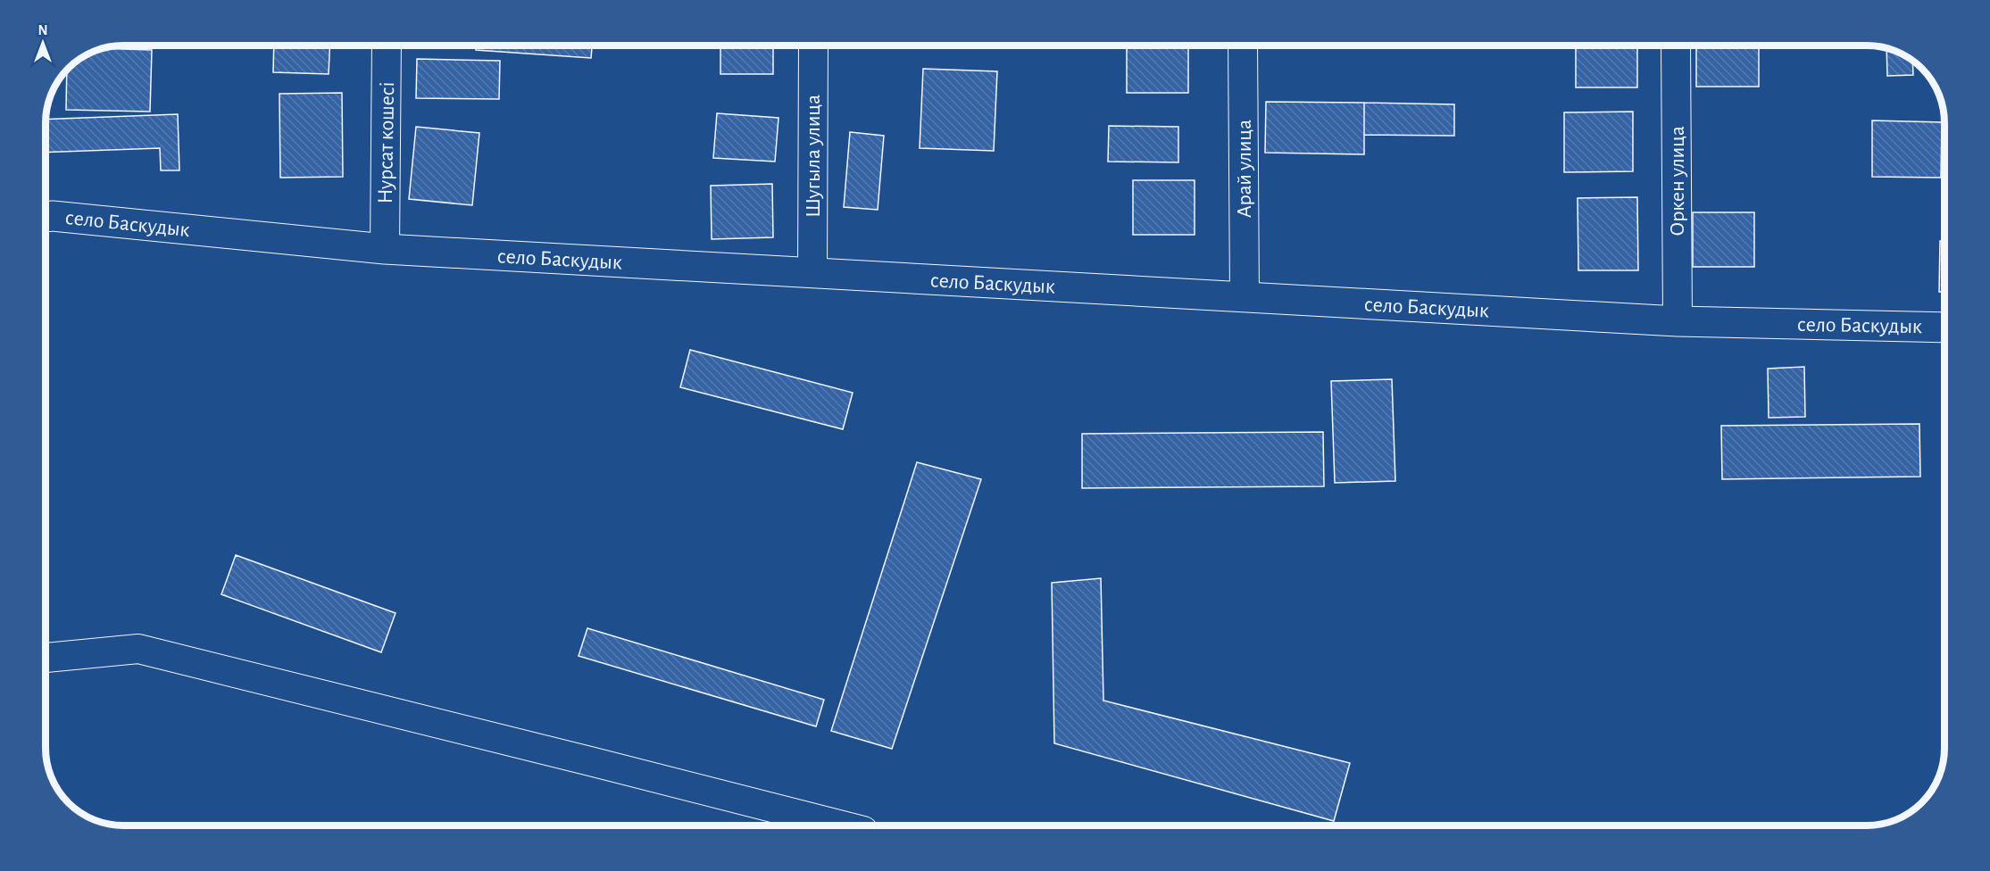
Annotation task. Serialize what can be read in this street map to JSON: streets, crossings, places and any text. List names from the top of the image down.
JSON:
{
  "streets": {
    "street": [
      "Нурсат кошесi",
      "Шугыла улица",
      "Арай улица",
      "Оркен улица",
      "село Баскудык"
    ]
  },
  "crossings": [
    ["Нурсат кошесi", "село Баскудык"],
    ["Шугыла улица", "село Баскудык"],
    ["Арай улица", "село Баскудык"],
    ["Оркен улица", "село Баскудык"]
  ],
  "north": "top"
}
